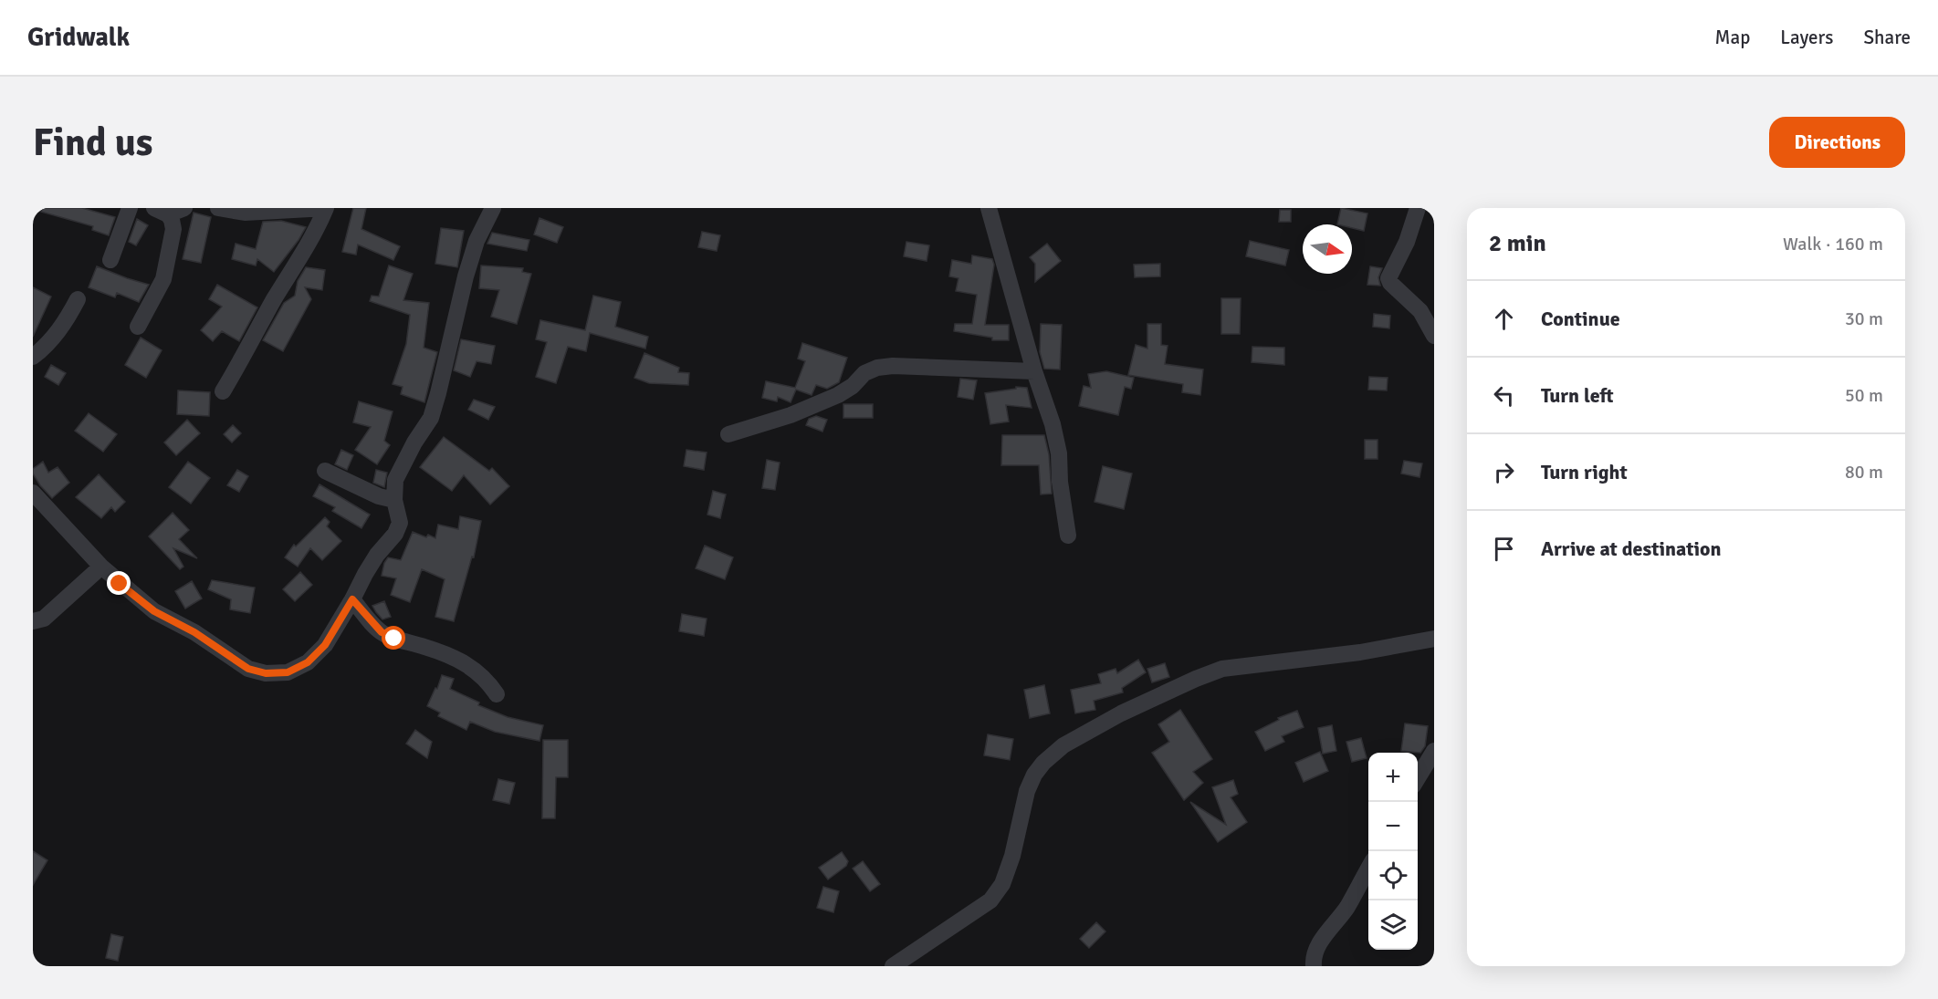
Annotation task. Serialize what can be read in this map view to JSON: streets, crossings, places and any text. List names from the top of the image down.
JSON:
{
  "north": "right",
  "page": {
    "header": "Gridwalk",
    "nav": ["Map", "Layers", "Share"],
    "buttons": "Directions",
    "title": "Find us",
    "heading": ["2 min", "Walk · 160 m"],
    "list": [
      ["Continue", "30 m"],
      ["Turn left", "50 m"],
      ["Turn right", "80 m"],
      "Arrive at destination"
    ],
    "map_buttons": ["+", "−"]
  }
}
